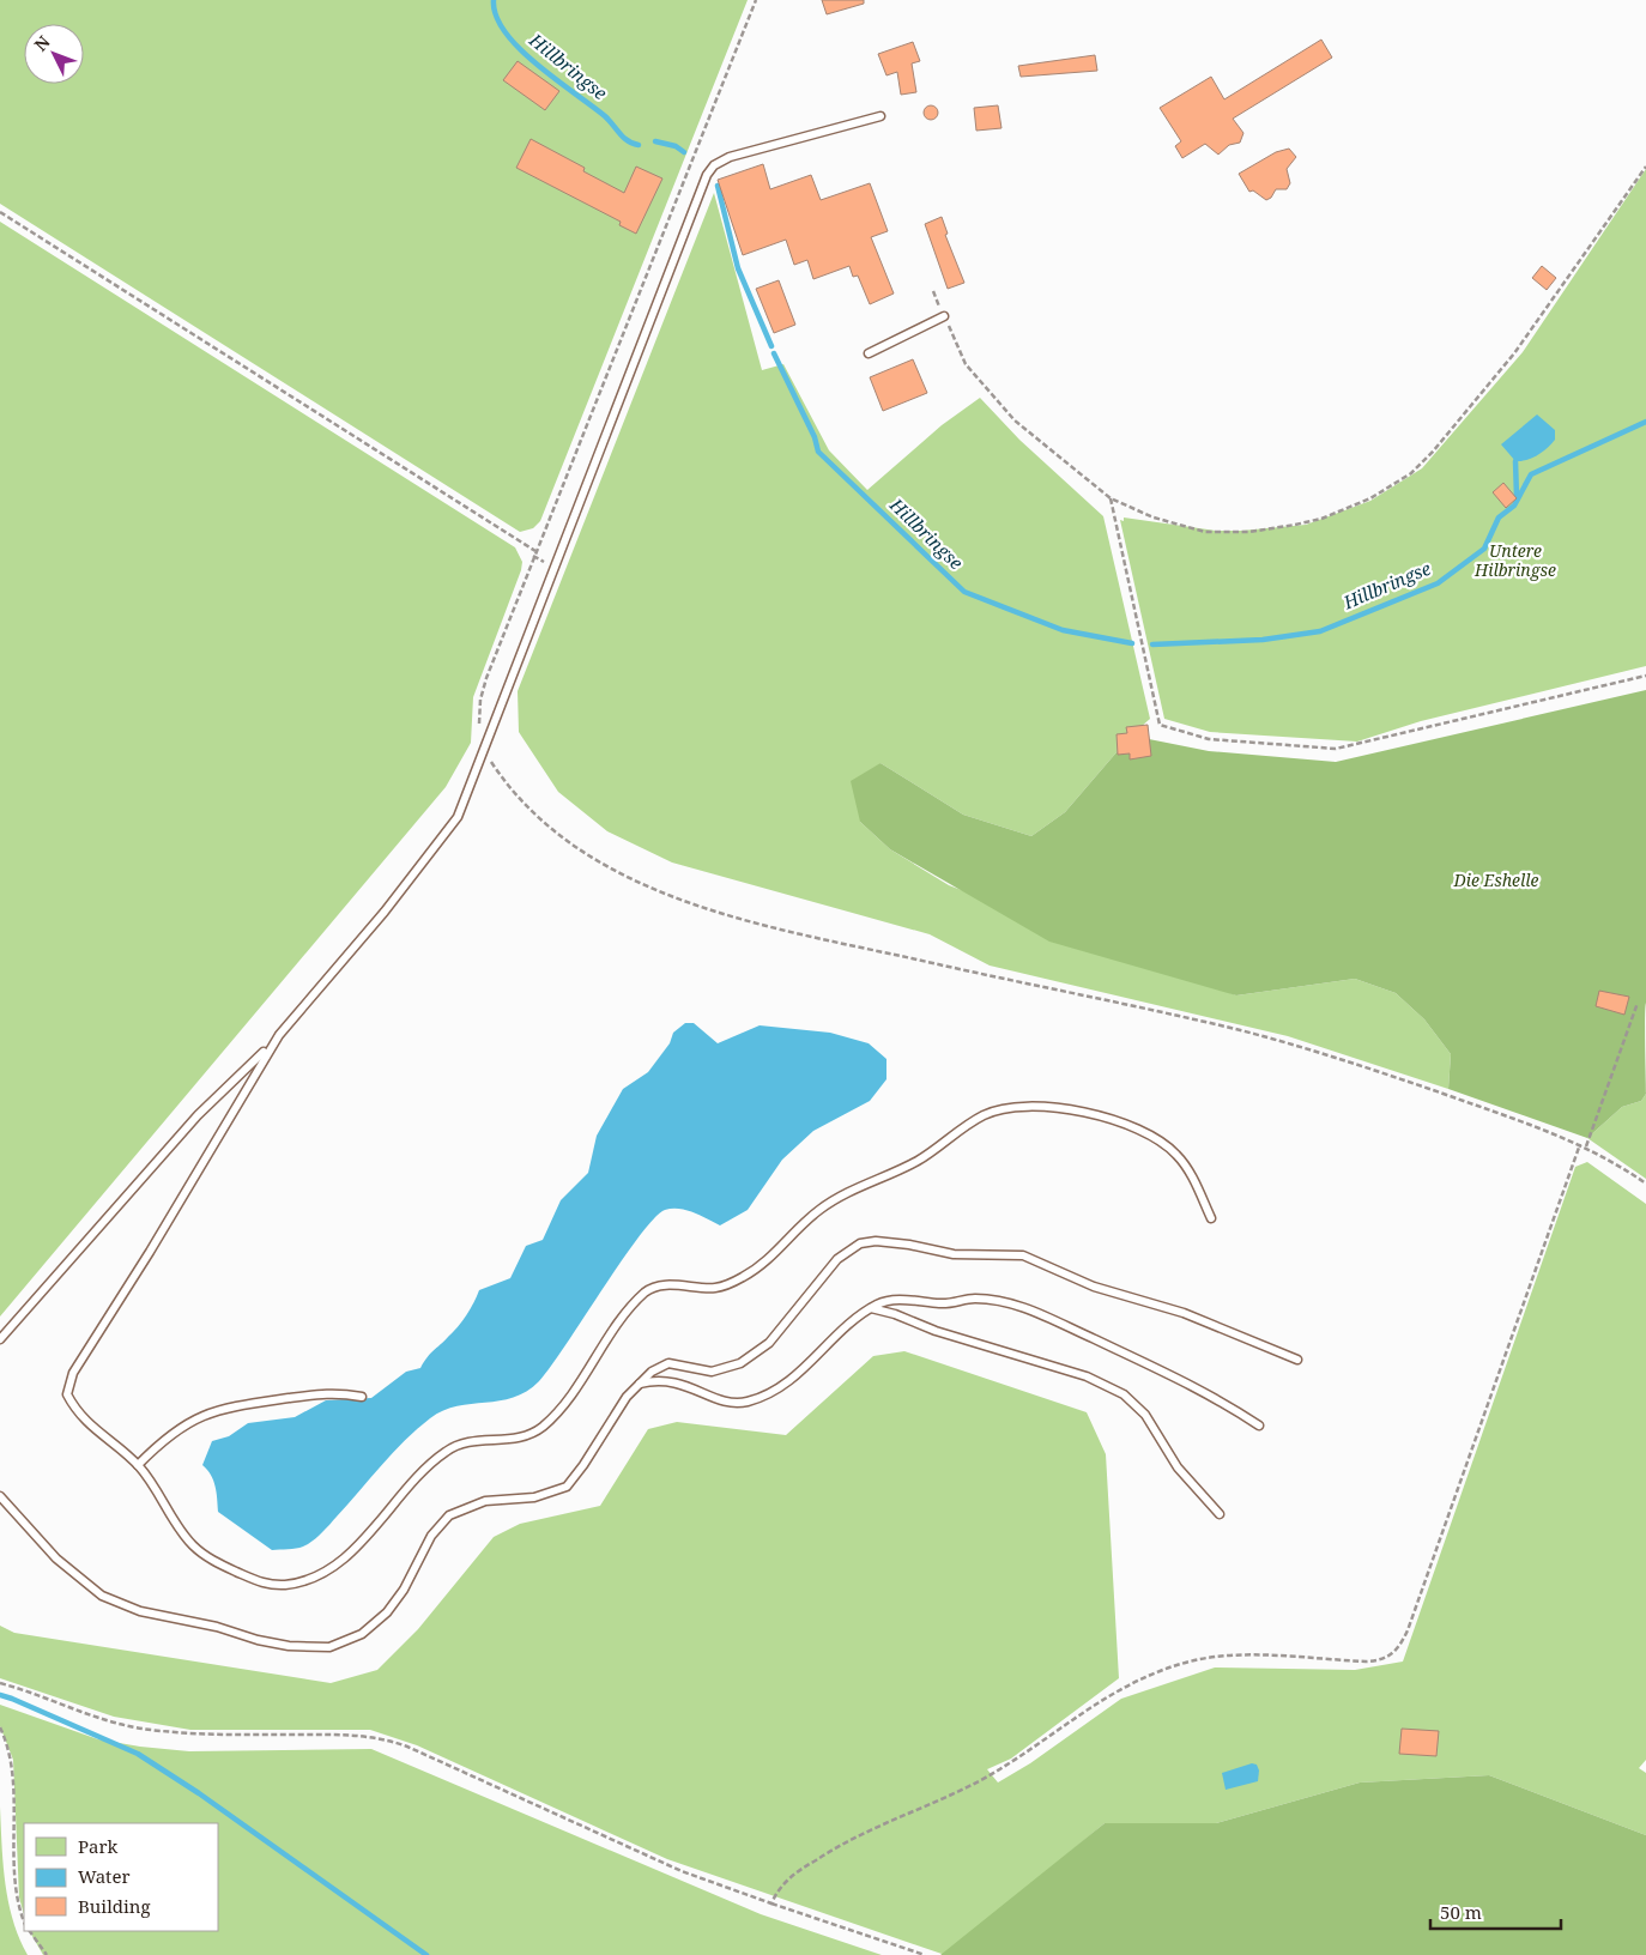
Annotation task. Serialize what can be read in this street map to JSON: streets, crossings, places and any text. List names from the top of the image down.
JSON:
{
  "water": ["Hillbringse"],
  "parks": ["Untere Hilbringse", "Die Eshelle"],
  "legend": ["Park", "Water", "Building"],
  "scale_bar": "50 m",
  "north": "top left"
}
